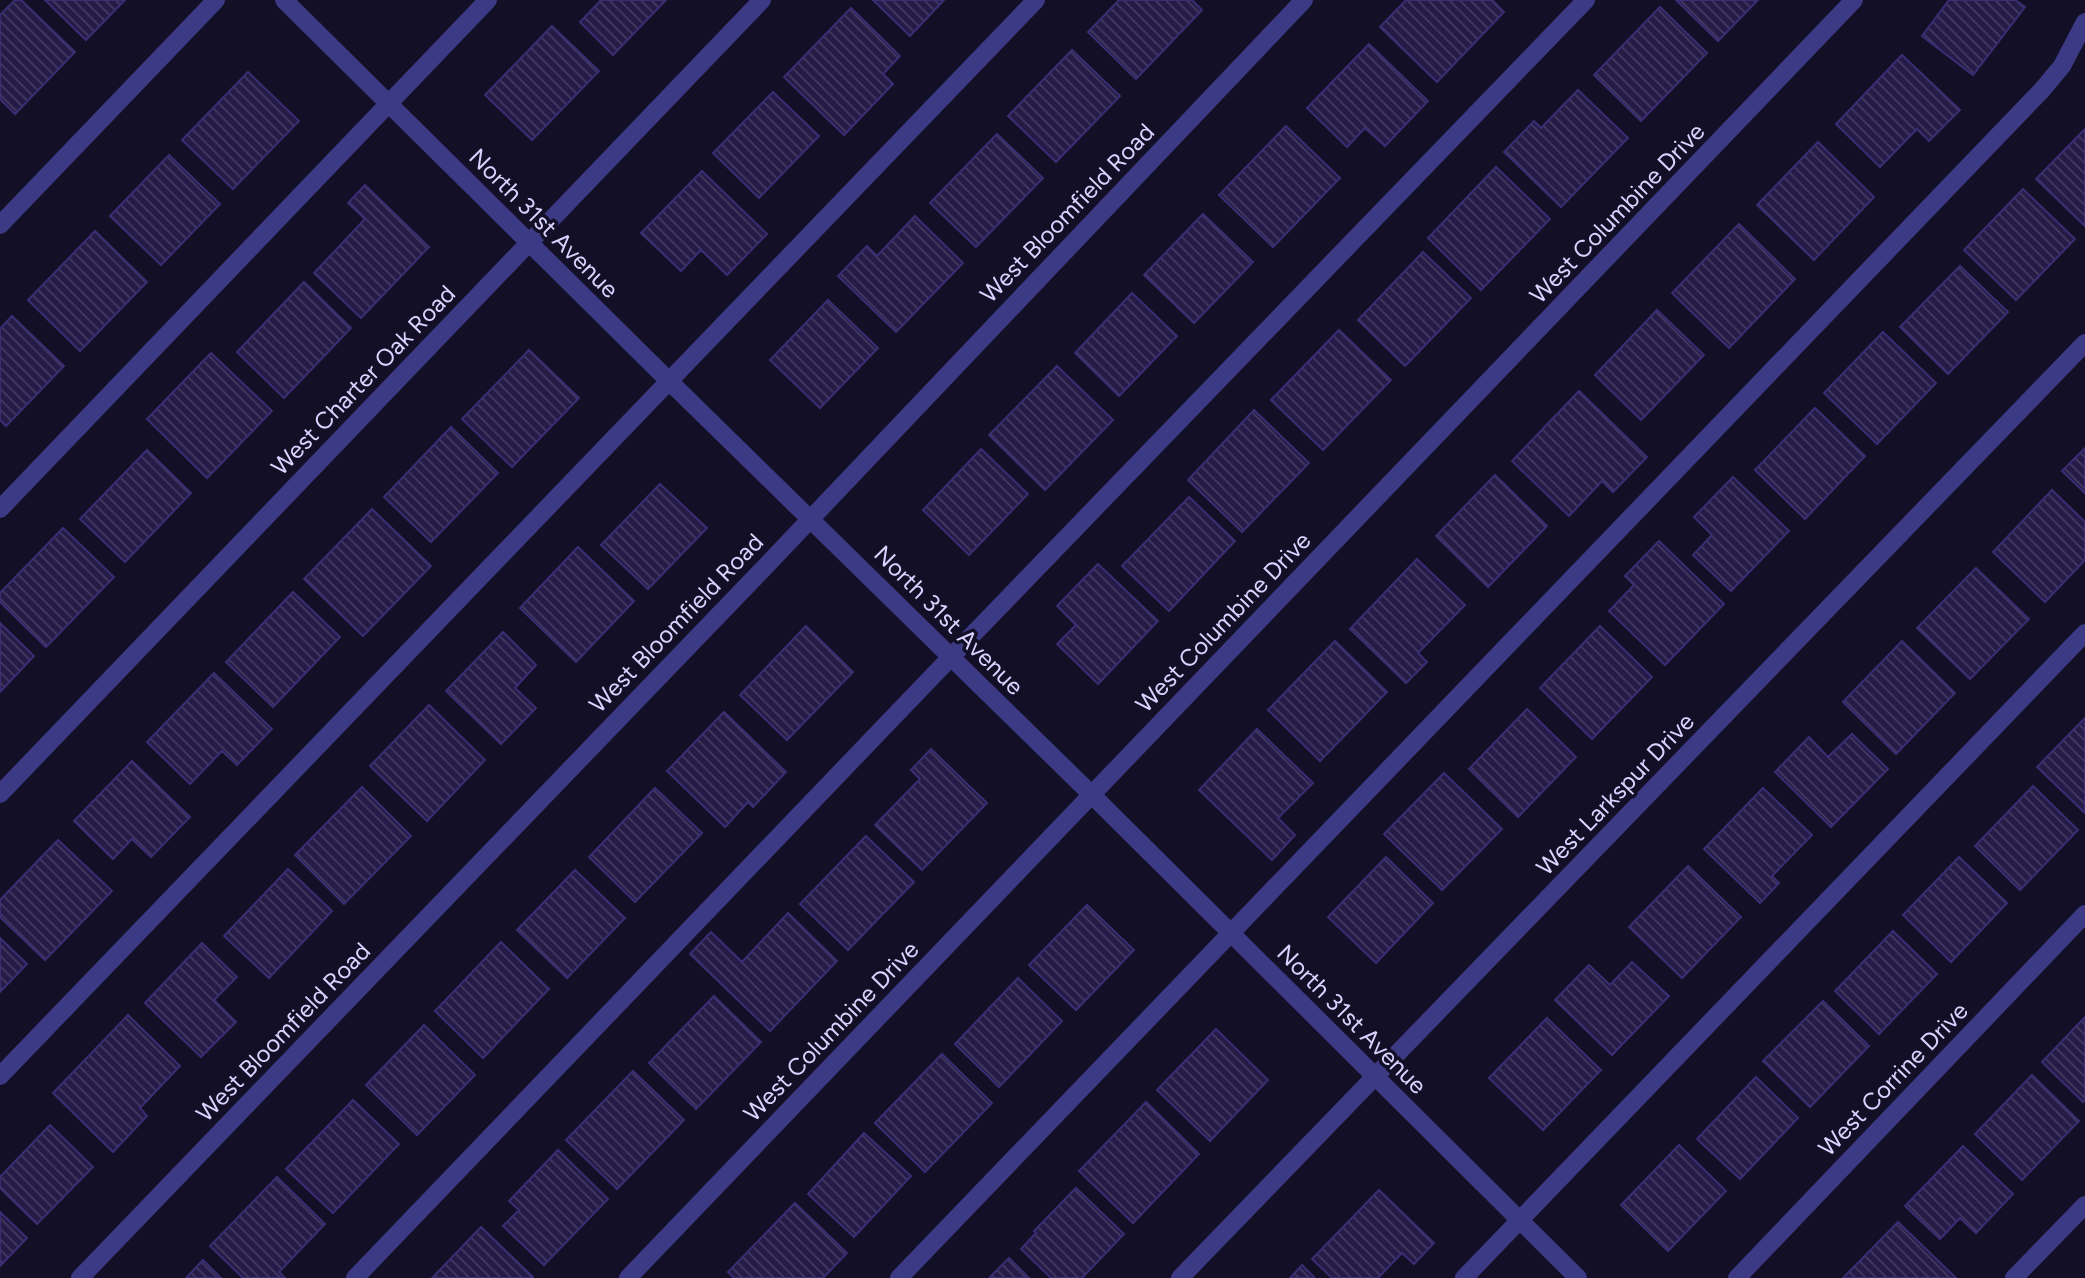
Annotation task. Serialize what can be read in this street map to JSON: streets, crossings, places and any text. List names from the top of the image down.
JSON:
{
  "streets": {
    "street": [
      "West Bloomfield Road",
      "West Columbine Drive",
      "North 31st Avenue",
      "West Charter Oak Road",
      "West Larkspur Drive",
      "West Corrine Drive"
    ]
  },
  "crossings": [
    ["West Bloomfield Road", "North 31st Avenue"],
    ["West Columbine Drive", "North 31st Avenue"],
    ["North 31st Avenue", "West Charter Oak Road"],
    ["North 31st Avenue", "West Larkspur Drive"]
  ]
}
